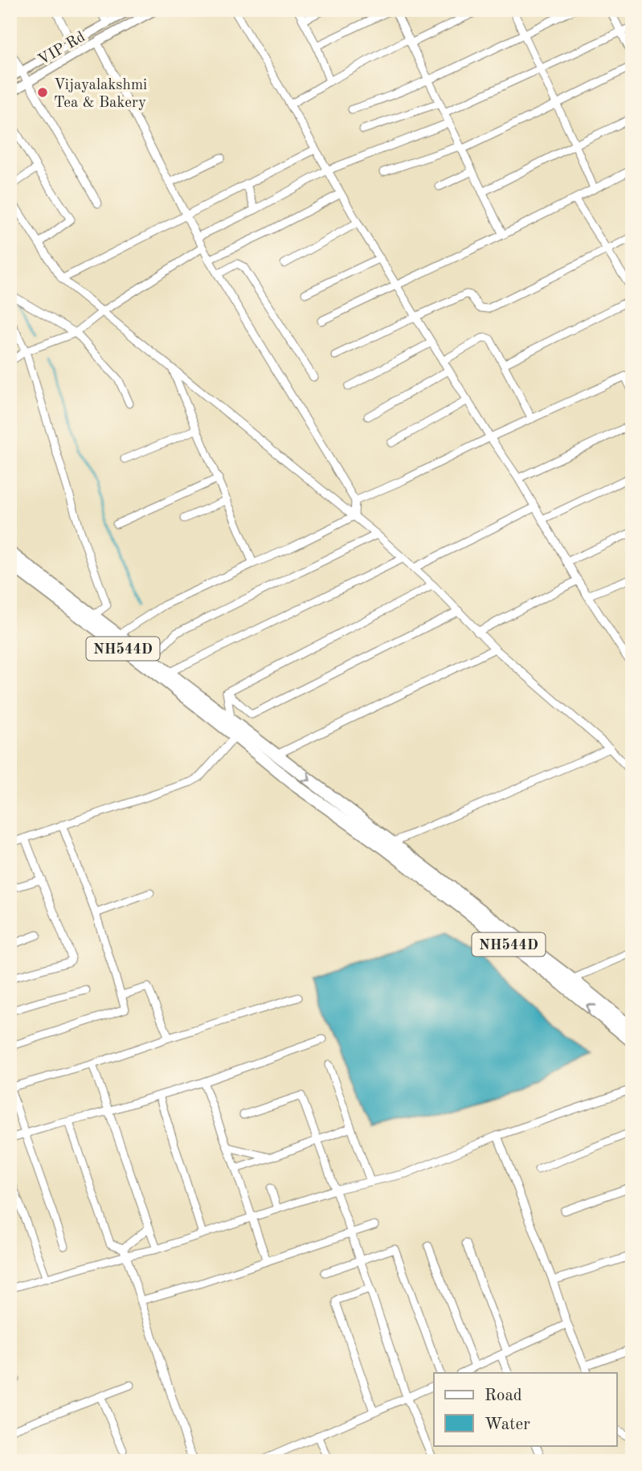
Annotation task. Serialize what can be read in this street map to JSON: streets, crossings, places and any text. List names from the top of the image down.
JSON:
{
  "streets": {
    "highway": ["NH544D"],
    "street": ["VIP Rd"]
  },
  "places": ["Vijayalakshmi Tea & Bakery"],
  "legend": ["Road", "Water"]
}
